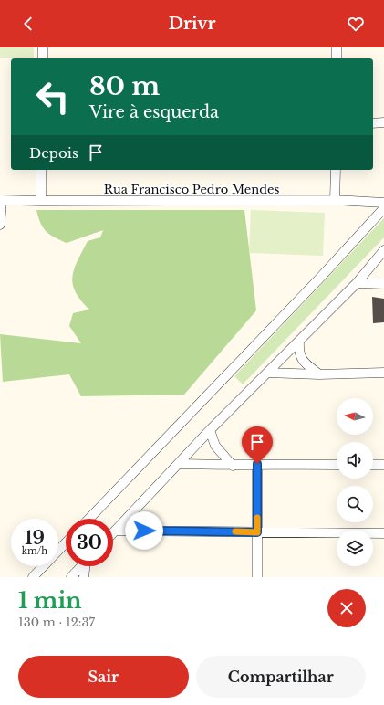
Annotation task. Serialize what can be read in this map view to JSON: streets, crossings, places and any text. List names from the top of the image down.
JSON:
{
  "streets": {
    "street": ["Rua Francisco Pedro Mendes"]
  },
  "north": "left",
  "page": {
    "header": "Drivr",
    "turn": ["80 m", "Vire à esquerda"],
    "then": "Depois",
    "speed": "19 km/h",
    "limit": "30",
    "heading": ["1 min", "130 m · 12:37"],
    "buttons": ["Sair", "Compartilhar"]
  }
}
